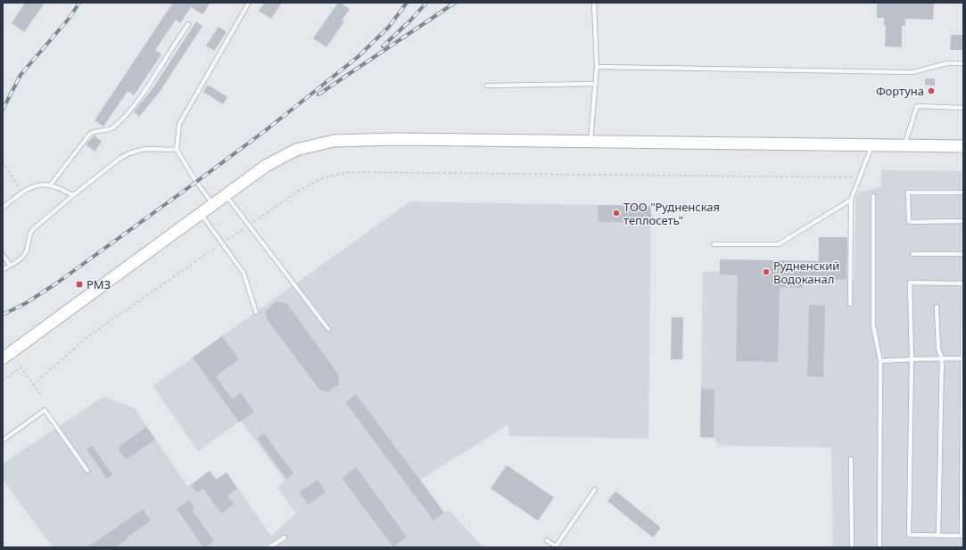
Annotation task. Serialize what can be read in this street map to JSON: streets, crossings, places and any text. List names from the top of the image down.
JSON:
{
  "places": {
    "other": ["Фортуна", "ТОО \"Рудненская теплосеть\"", "Рудненский Водоканал"],
    "transit": ["РМЗ"]
  }
}
